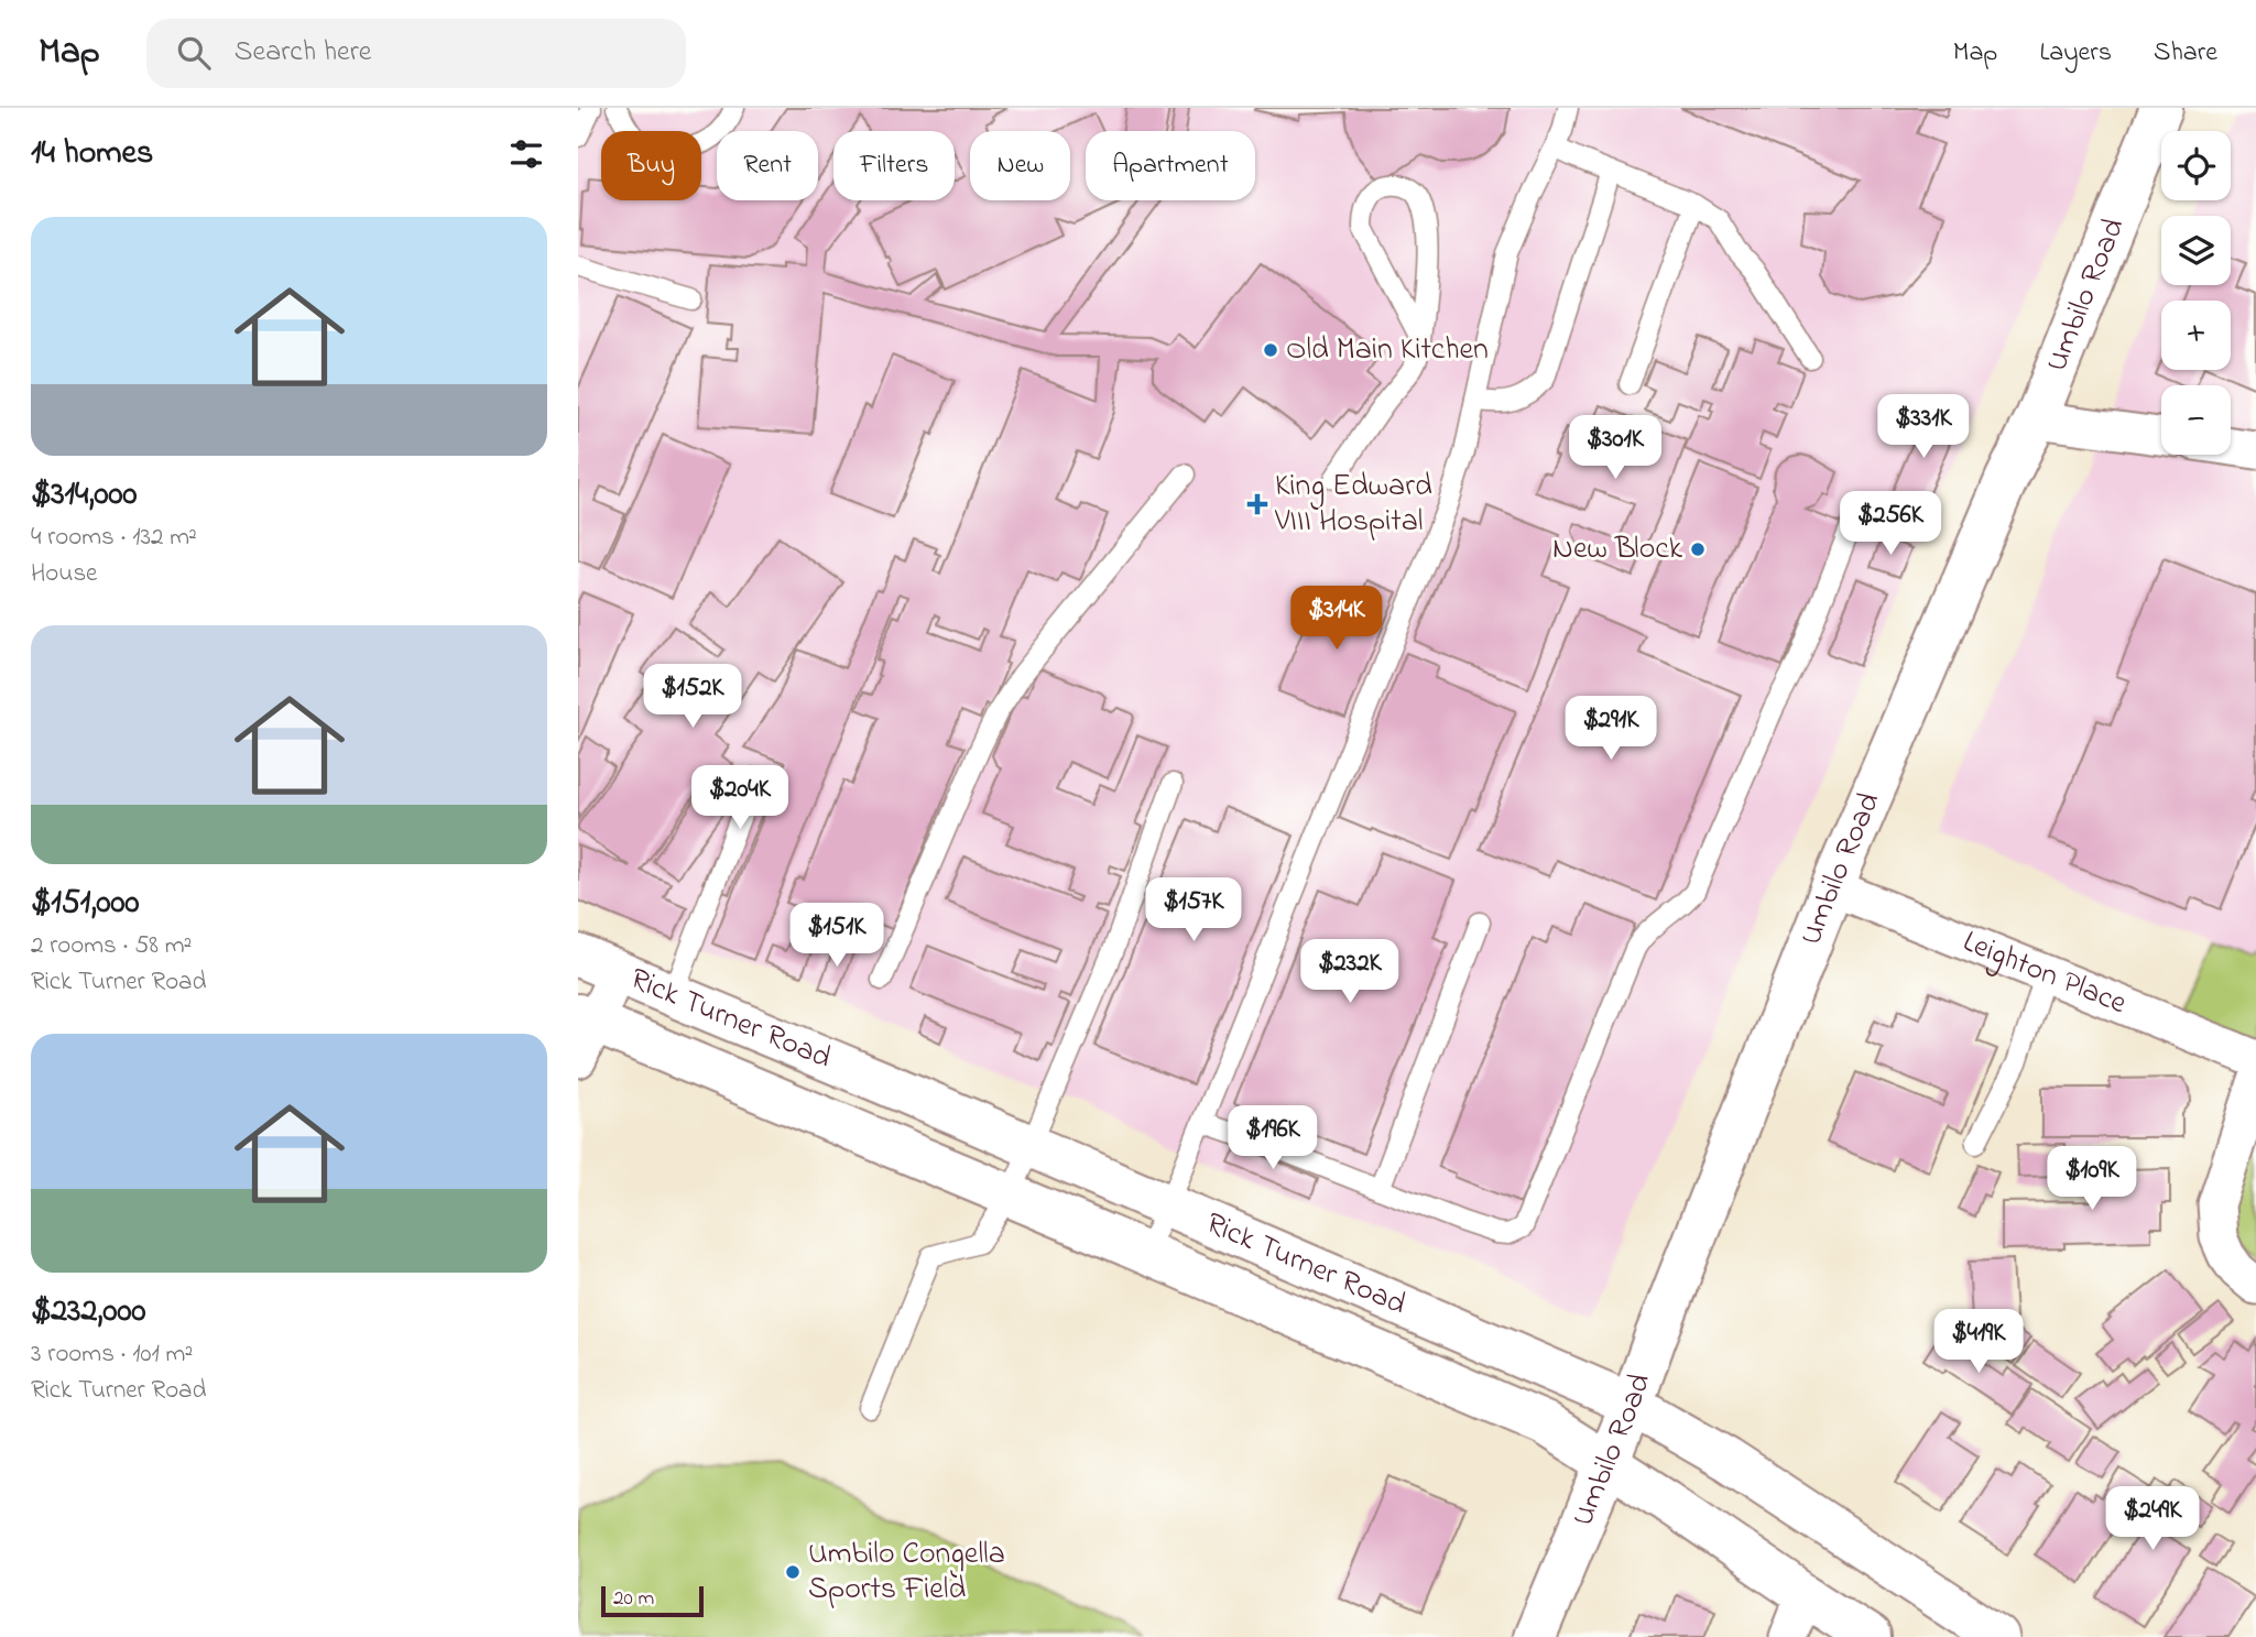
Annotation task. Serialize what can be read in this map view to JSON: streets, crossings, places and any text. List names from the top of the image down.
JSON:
{
  "streets": {
    "main road": ["Umbilo Road", "Rick Turner Road"],
    "street": ["Leighton Place"]
  },
  "crossings": [
    ["Umbilo Road", "Leighton Place"],
    ["Umbilo Road", "Rick Turner Road"]
  ],
  "places": {
    "other": ["Old Main Kitchen", "New Block", "Umbilo Congella Sports Field"],
    "health": ["King Edward VIII Hospital"]
  },
  "scale_bar": "20 m",
  "page": {
    "header": "Map",
    "search": "Search here",
    "nav": ["Map", "Layers", "Share"],
    "heading": "14 homes",
    "map_buttons": ["+", "−"],
    "chip": [
      "Buy",
      "Rent",
      "Filters",
      "New",
      "Apartment"
    ],
    "list": [
      {
        "name": "$314,000",
        "note": "4 rooms · 132 m² · House"
      },
      {
        "name": "$151,000",
        "note": "2 rooms · 58 m² · Rick Turner Road"
      },
      {
        "name": "$232,000",
        "note": "3 rooms · 101 m² · Rick Turner Road"
      }
    ],
    "price": [
      "$331K",
      "$301K",
      "$256K",
      "$314K",
      "$152K",
      "$291K",
      "$204K",
      "$157K",
      "$151K",
      "$232K",
      "$196K",
      "$109K",
      "$419K",
      "$249K"
    ],
    "scale": "20 m"
  }
}
